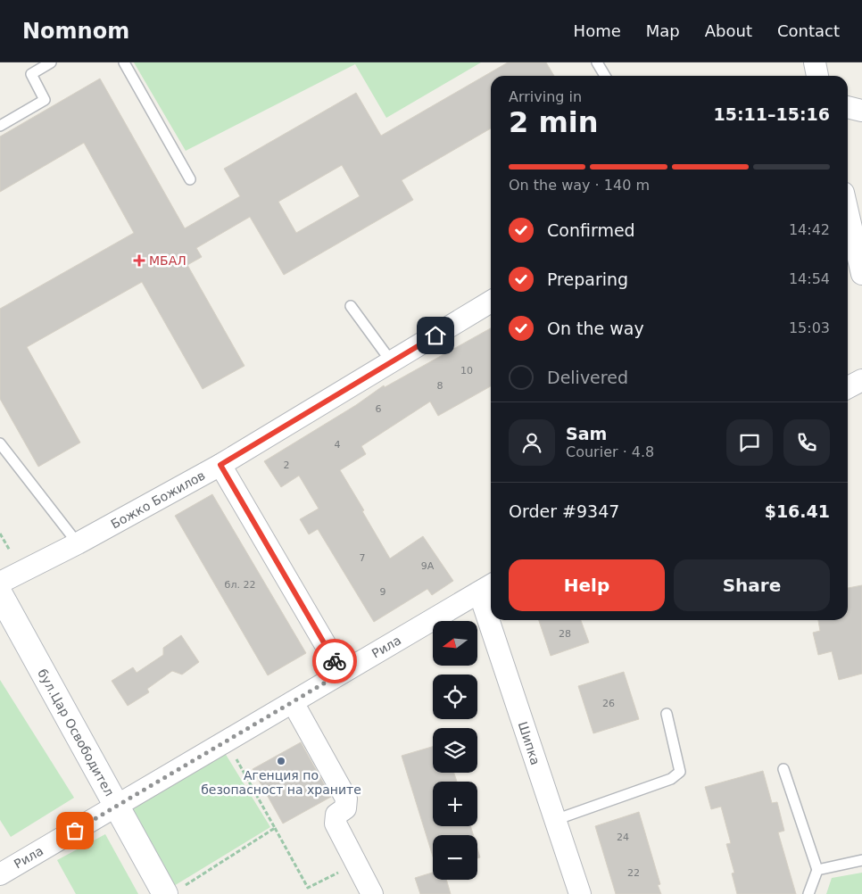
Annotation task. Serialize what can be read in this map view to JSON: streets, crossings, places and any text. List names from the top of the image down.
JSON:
{
  "streets": {
    "street": [
      "Божко Божилов",
      "Рила",
      "бул.Цар Освободител",
      "Шипка"
    ]
  },
  "crossings": [
    ["Рила", "бул.Цар Освободител"],
    ["Рила", "Шипка"]
  ],
  "places": {
    "health": ["МБАЛ"],
    "other": ["Агенция по безопасност на храните"]
  },
  "house_numbers": [
    "10",
    "8",
    "6",
    "4",
    "2",
    "7",
    "9А",
    "бл. 22",
    "9",
    "28",
    "26",
    "24",
    "22"
  ],
  "north": "left",
  "page": {
    "header": "Nomnom",
    "nav": [
      "Home",
      "Map",
      "About",
      "Contact"
    ],
    "heading": ["2 min", "Arriving in", "15:11–15:16"],
    "panel": [
      "Sam",
      "Courier · 4.8",
      "Order #9347",
      "$16.41"
    ],
    "bar": "On the way · 140 m",
    "list": [
      ["Confirmed", "14:42"],
      ["Preparing", "14:54"],
      ["On the way", "15:03"],
      "Delivered"
    ],
    "buttons": ["Help", "Share"],
    "map_buttons": ["+", "−"]
  }
}
